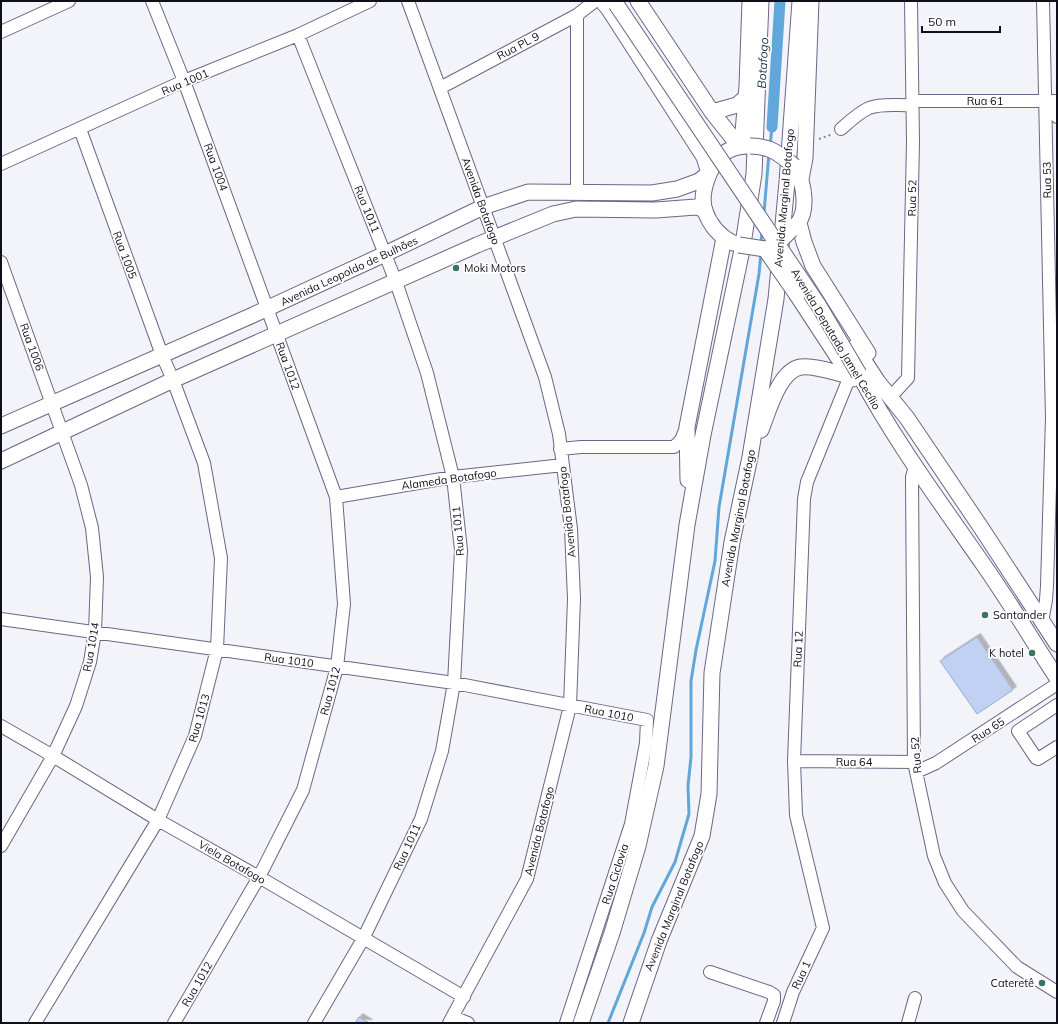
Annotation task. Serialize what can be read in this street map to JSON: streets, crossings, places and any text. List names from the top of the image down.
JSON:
{
  "streets": {
    "main road": ["Avenida Marginal Botafogo", "Avenida Leopoldo de Bulhões", "Avenida Deputado Jamel Cecílio"],
    "street": [
      "Rua PL 9",
      "Rua 1001",
      "Rua 61",
      "Rua 1004",
      "Rua 53",
      "Rua 52",
      "Avenida Botafogo",
      "Rua 1011",
      "Rua 1005",
      "Rua 1006",
      "Rua 1012",
      "Alameda Botafogo",
      "Rua 1014",
      "Rua 12",
      "Rua 1010",
      "Rua 1013",
      "Rua 65",
      "Rua 64",
      "Viela Botafogo",
      "Rua Ciclovia",
      "Rua 1"
    ]
  },
  "crossings": [
    ["Rua PL 9", "Avenida Botafogo"],
    ["Rua 1001", "Rua 1004"],
    ["Rua 1001", "Rua 1011"],
    ["Rua 1001", "Rua 1005"],
    ["Rua 61", "Rua 53"],
    ["Rua 61", "Rua 52"],
    ["Rua 1004", "Avenida Leopoldo de Bulhões"],
    ["Rua 1004", "Rua 1012"],
    ["Rua 53", "Avenida Deputado Jamel Cecílio"],
    ["Rua 52", "Avenida Deputado Jamel Cecílio"],
    ["Rua 52", "Rua 65"],
    ["Rua 52", "Rua 64"],
    ["Avenida Botafogo", "Avenida Leopoldo de Bulhões"],
    ["Avenida Botafogo", "Alameda Botafogo"],
    ["Avenida Botafogo", "Rua 1010"],
    ["Avenida Botafogo", "Viela Botafogo"],
    ["Rua 1011", "Avenida Leopoldo de Bulhões"],
    ["Rua 1011", "Alameda Botafogo"],
    ["Rua 1011", "Rua 1010"],
    ["Rua 1011", "Viela Botafogo"],
    ["Rua 1005", "Avenida Leopoldo de Bulhões"],
    ["Rua 1005", "Rua 1013"],
    ["Avenida Leopoldo de Bulhões", "Rua 1006"],
    ["Avenida Deputado Jamel Cecílio", "Rua 12"],
    ["Rua 1006", "Rua 1014"],
    ["Rua 1012", "Alameda Botafogo"],
    ["Rua 1012", "Rua 1010"],
    ["Rua 1012", "Viela Botafogo"],
    ["Rua 1014", "Rua 1010"],
    ["Rua 1014", "Viela Botafogo"],
    ["Rua 12", "Rua 64"],
    ["Rua 12", "Rua 1"],
    ["Rua 1010", "Rua 1013"],
    ["Rua 1010", "Rua Ciclovia"],
    ["Rua 1013", "Viela Botafogo"],
    ["Rua 65", "Rua 64"]
  ],
  "water": ["Botafogo"],
  "places": [
    "Moki Motors",
    "Santander",
    "K hotel",
    "Cateretê"
  ],
  "scale_bar": "50 m"
}
